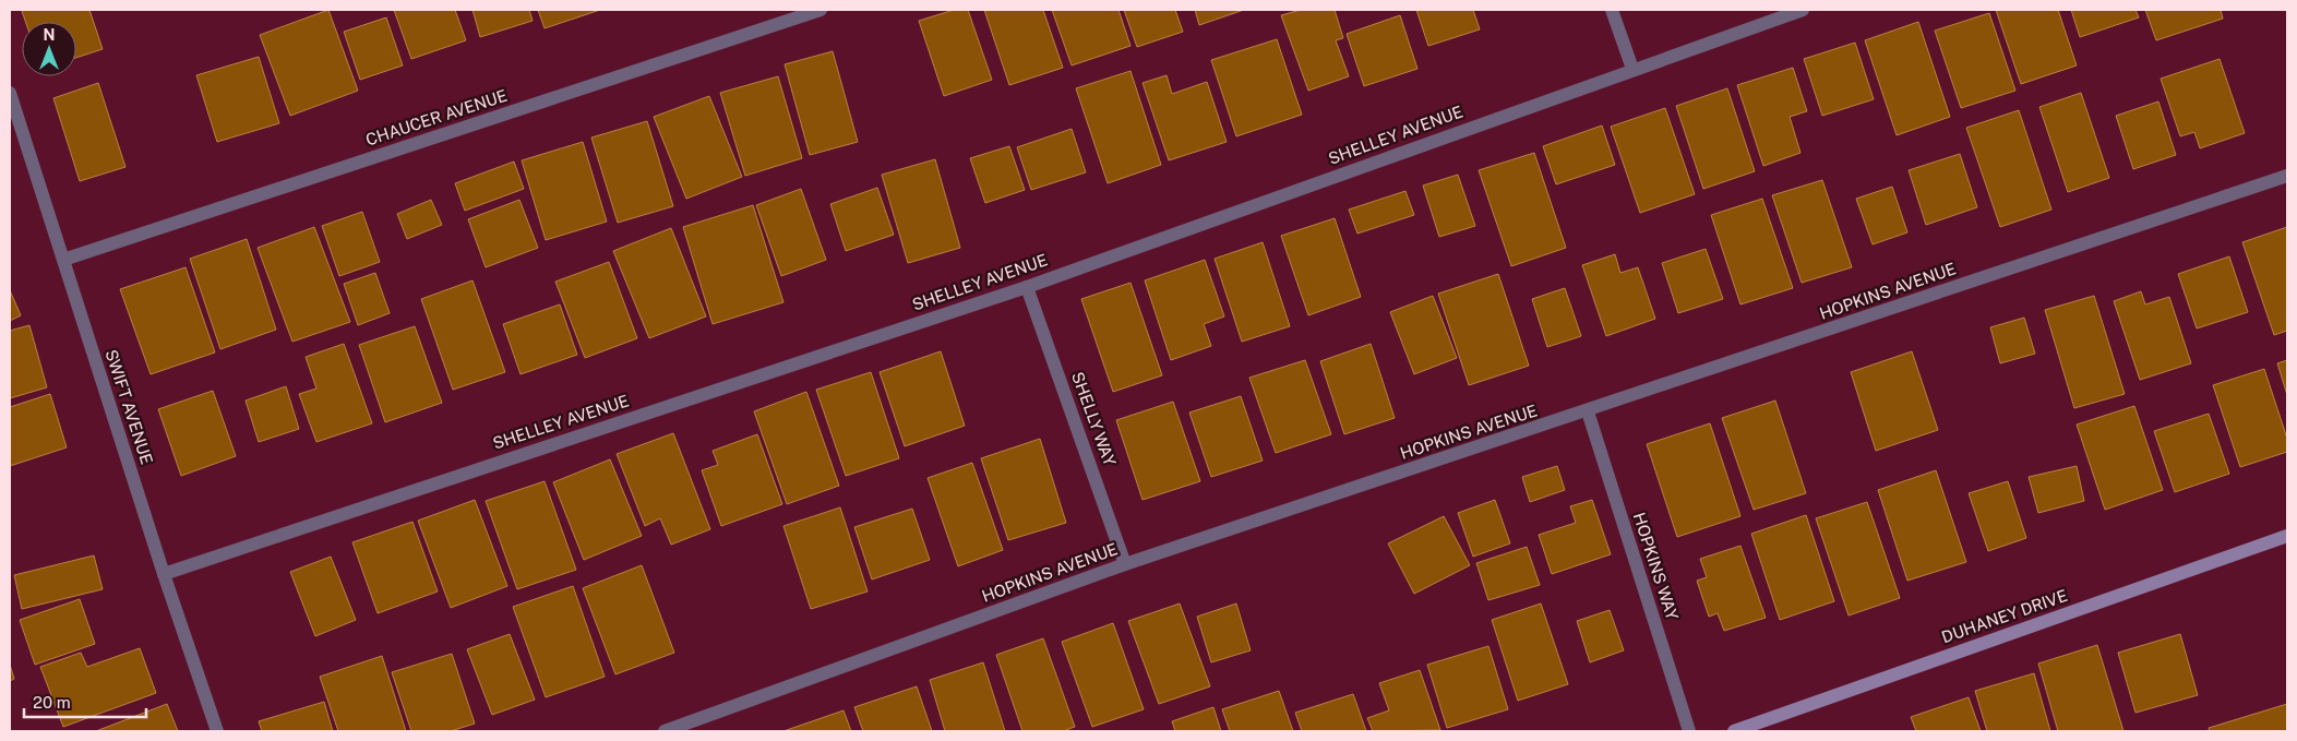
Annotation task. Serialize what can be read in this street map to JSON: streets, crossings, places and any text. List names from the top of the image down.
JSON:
{
  "streets": {
    "street": [
      "CHAUCER AVENUE",
      "SHELLEY AVENUE",
      "HOPKINS AVENUE",
      "SWIFT AVENUE",
      "SHELLY WAY",
      "HOPKINS WAY",
      "DUHANEY DRIVE"
    ]
  },
  "crossings": [
    ["CHAUCER AVENUE", "SWIFT AVENUE"],
    ["SHELLEY AVENUE", "SWIFT AVENUE"],
    ["SHELLEY AVENUE", "SHELLY WAY"],
    ["HOPKINS AVENUE", "SHELLY WAY"],
    ["HOPKINS AVENUE", "HOPKINS WAY"]
  ],
  "scale_bar": "20 m",
  "north": "top"
}
